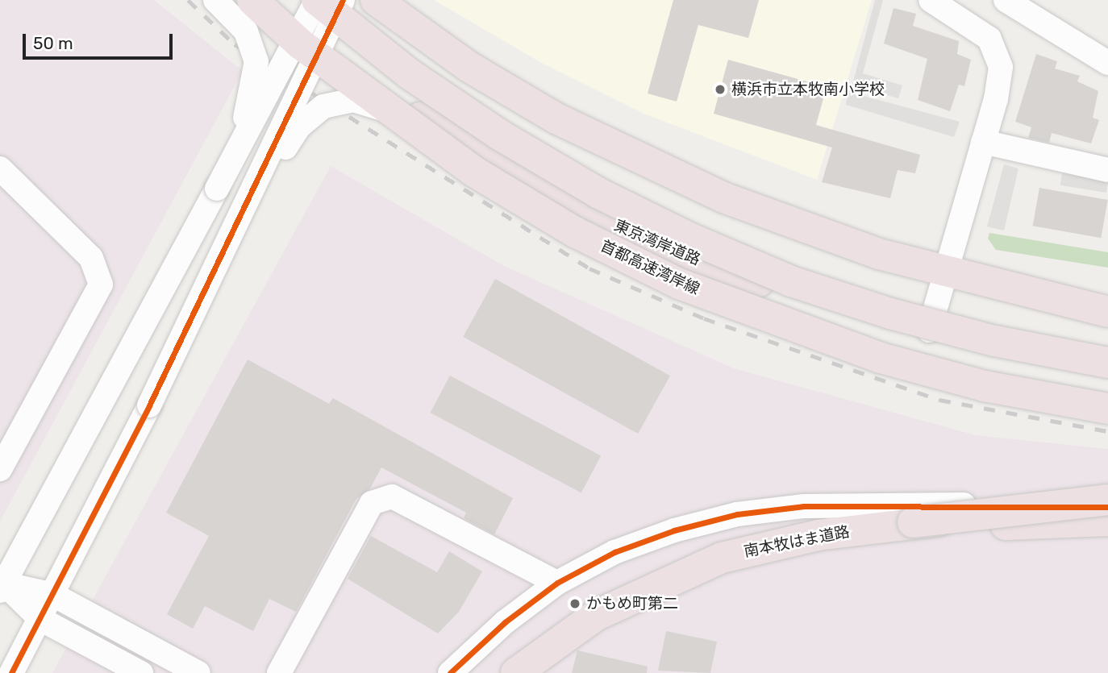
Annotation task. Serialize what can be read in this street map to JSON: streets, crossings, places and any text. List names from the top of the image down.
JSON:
{
  "streets": {
    "highway": ["東京湾岸道路", "首都高速湾岸線", "南本牧はま道路"]
  },
  "crossings": [
    ["東京湾岸道路", "首都高速湾岸線"]
  ],
  "places": ["横浜市立本牧南小学校", "かもめ町第二"],
  "scale_bar": "50 m"
}
